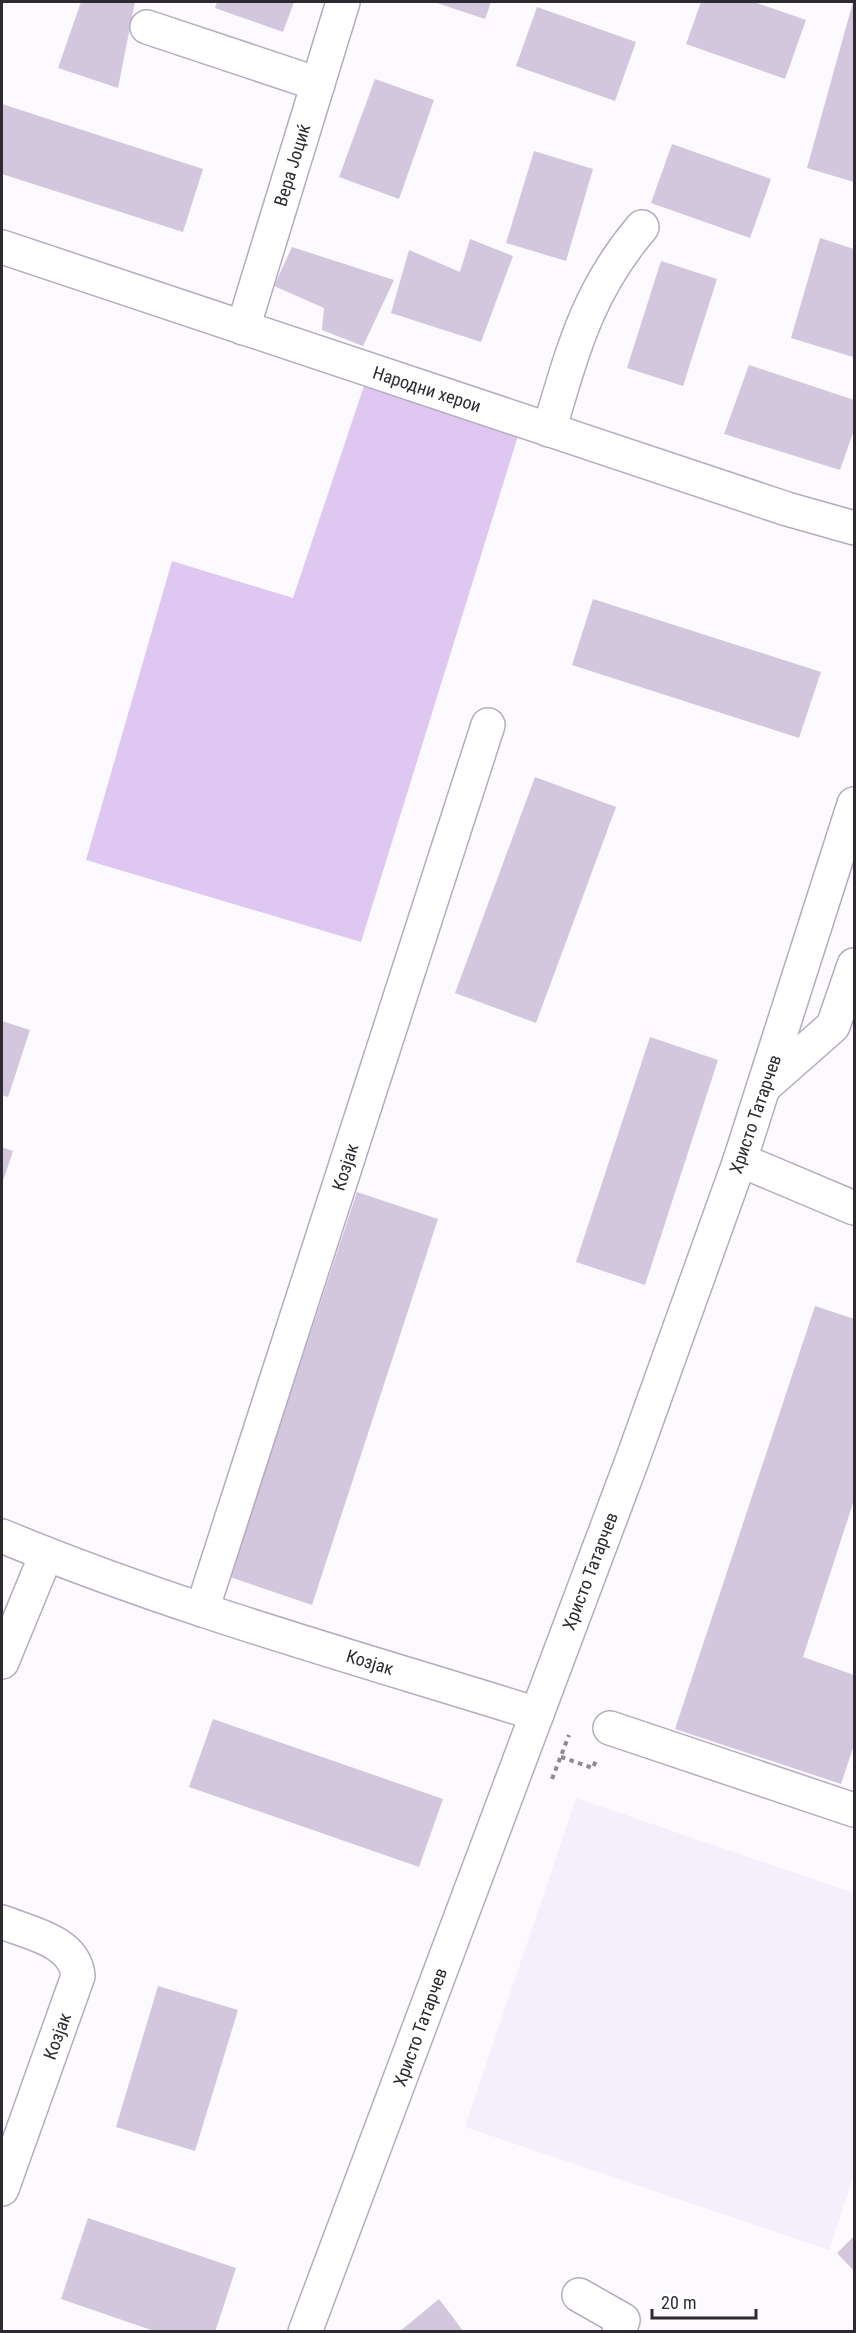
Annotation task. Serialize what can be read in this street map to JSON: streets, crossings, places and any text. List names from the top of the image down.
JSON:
{
  "streets": {
    "street": [
      "Вера Јоциќ",
      "Народни херои",
      "Христо Татарчев",
      "Козјак"
    ]
  },
  "crossings": [
    ["Вера Јоциќ", "Народни херои"],
    ["Христо Татарчев", "Козјак"]
  ],
  "scale_bar": "20 m"
}
